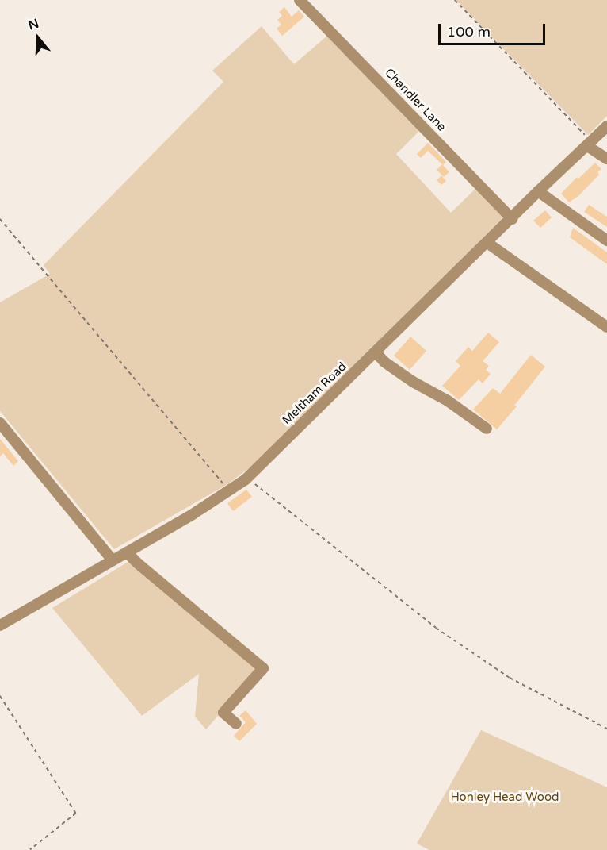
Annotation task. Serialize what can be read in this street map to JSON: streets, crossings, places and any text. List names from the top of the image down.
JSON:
{
  "streets": {
    "street": ["Chandler Lane", "Meltham Road"]
  },
  "crossings": [
    ["Chandler Lane", "Meltham Road"]
  ],
  "parks": ["Honley Head Wood"],
  "scale_bar": "100 m",
  "north": "top"
}
